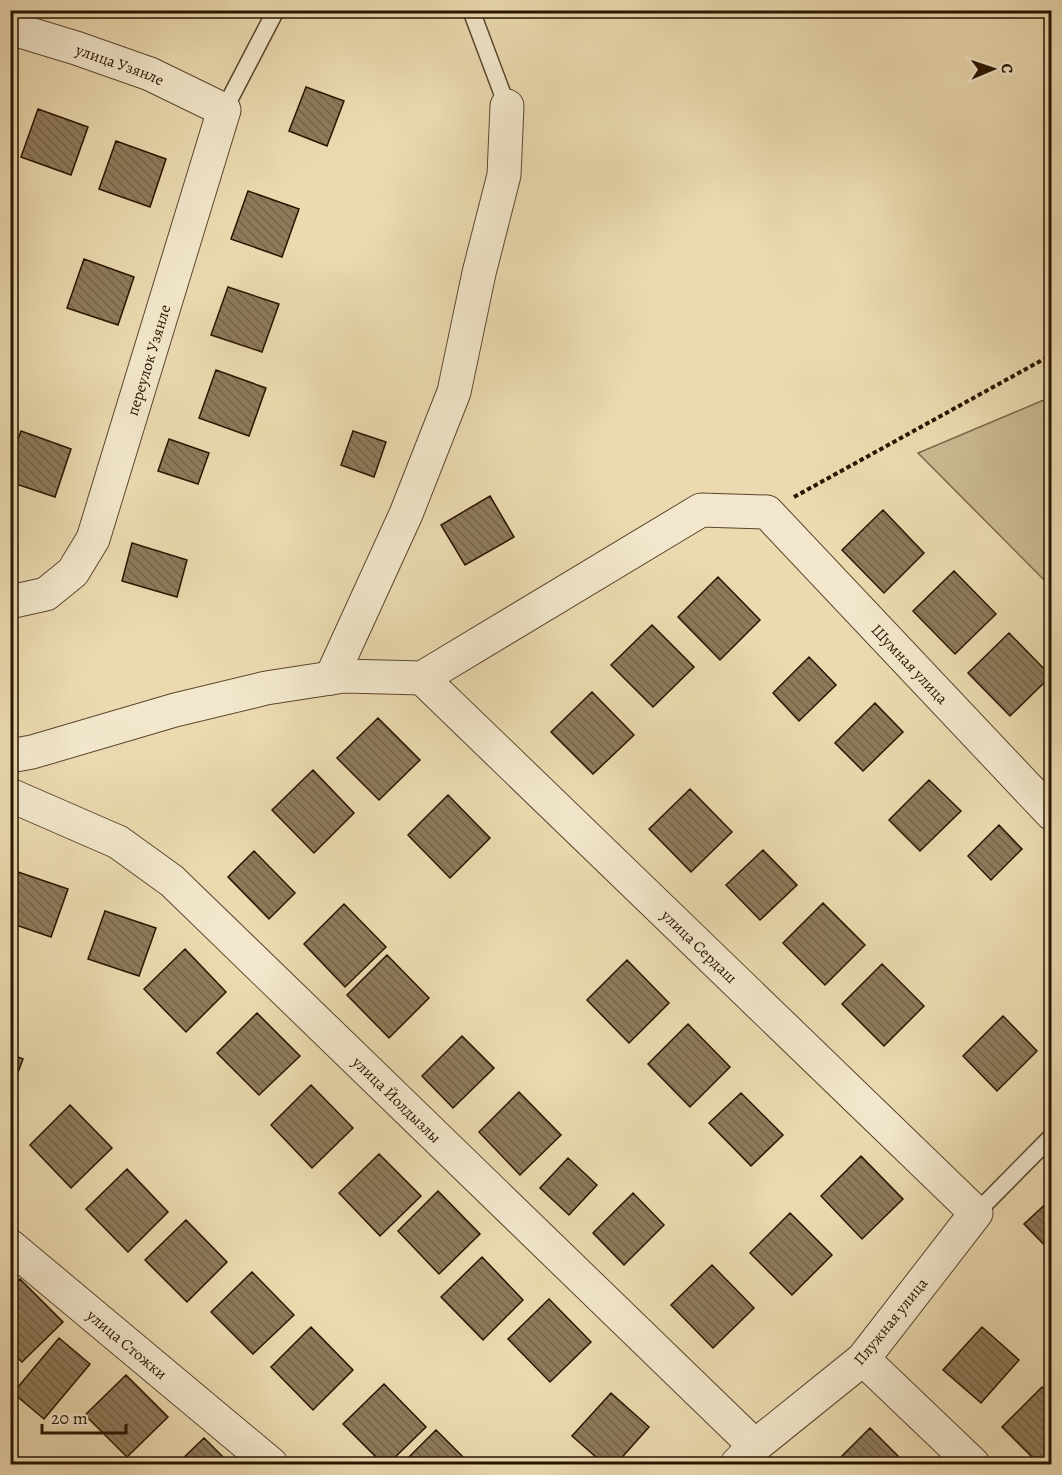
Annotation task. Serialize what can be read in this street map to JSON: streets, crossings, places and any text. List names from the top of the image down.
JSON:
{
  "streets": {
    "street": [
      "улица Узянле",
      "переулок Узянле",
      "Шумная улица",
      "улица Сердаш",
      "улица Йолдызлы",
      "Плужная улица",
      "улица Стожки"
    ]
  },
  "crossings": [
    ["улица Узянле", "переулок Узянле"],
    ["улица Сердаш", "Плужная улица"],
    ["улица Йолдызлы", "Плужная улица"]
  ],
  "scale_bar": "20 m",
  "north": "right"
}
